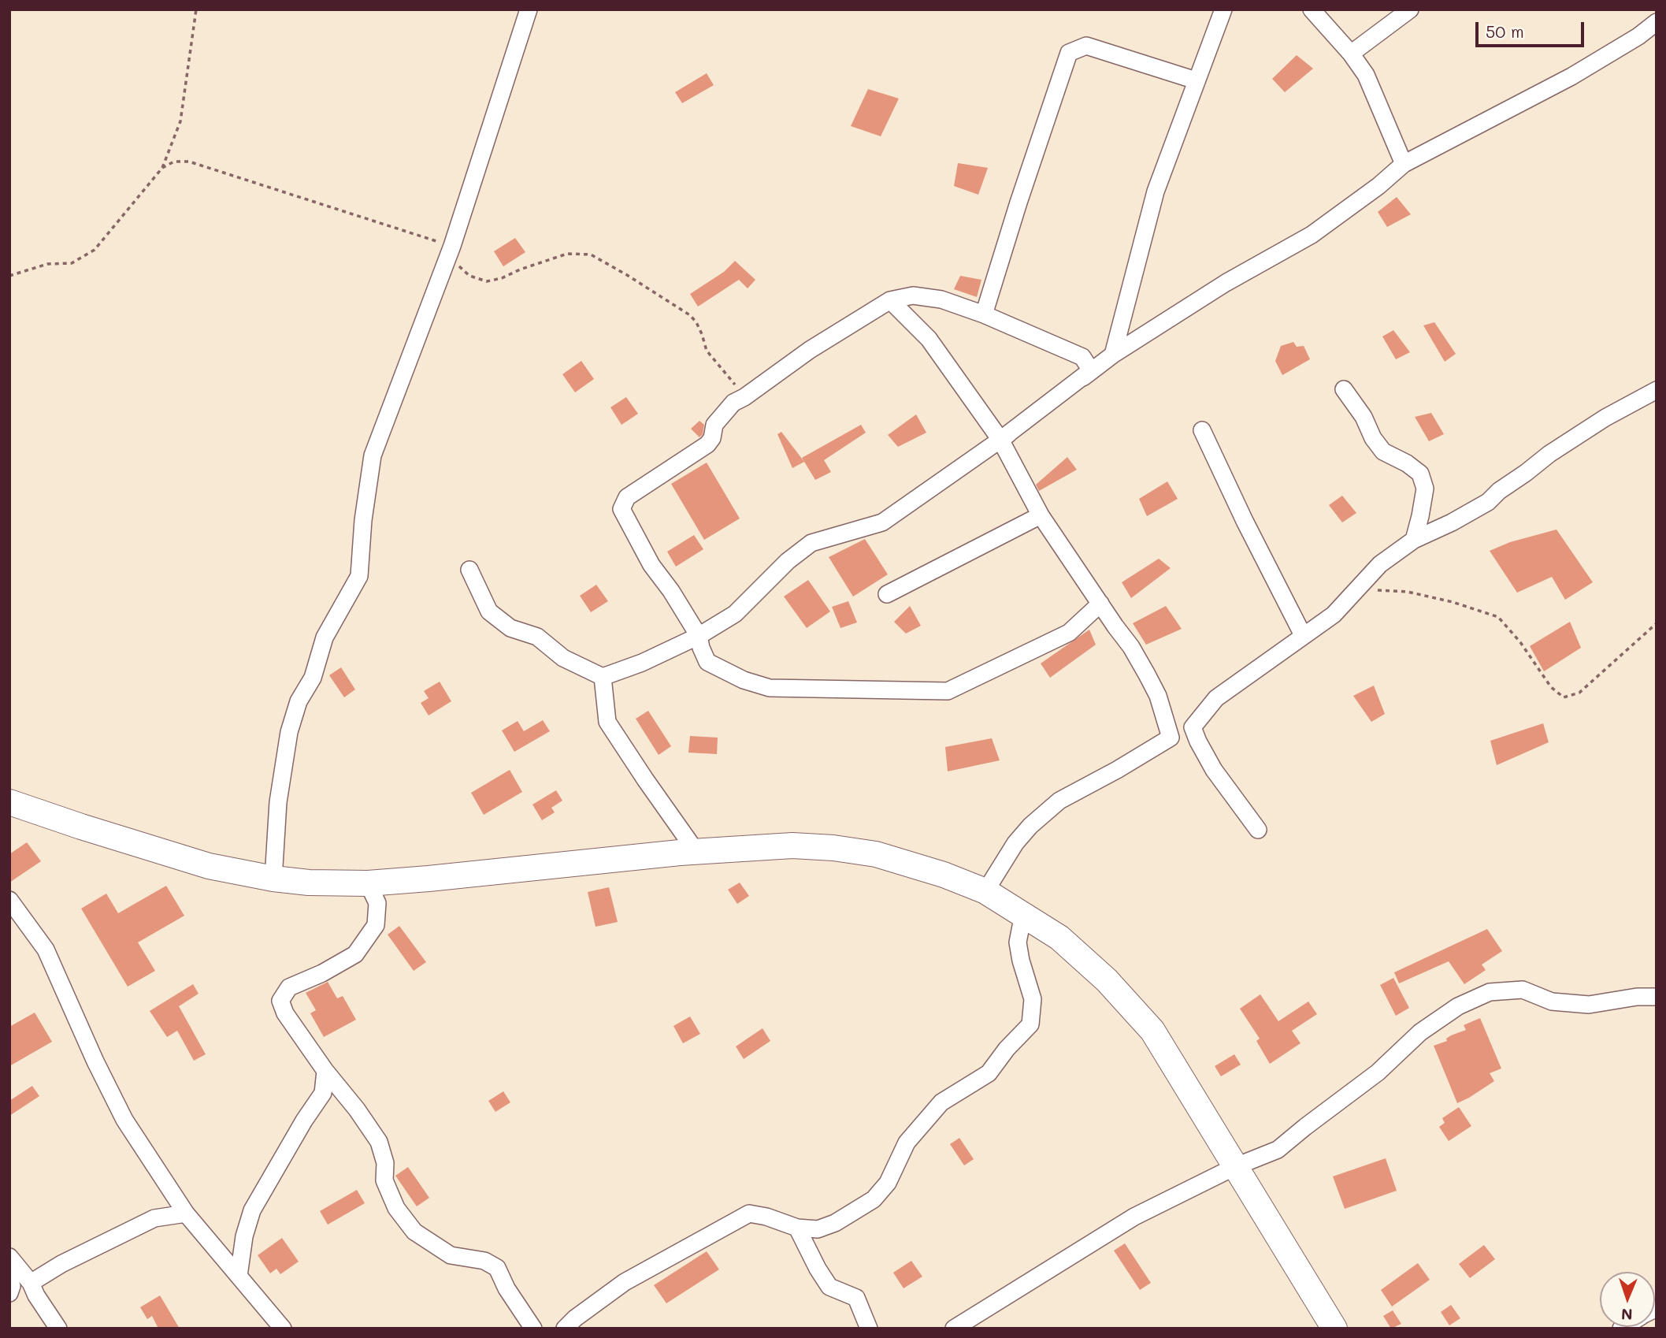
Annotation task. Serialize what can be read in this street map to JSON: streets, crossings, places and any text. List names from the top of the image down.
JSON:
{
  "scale_bar": "50 m",
  "north": "bottom"
}
